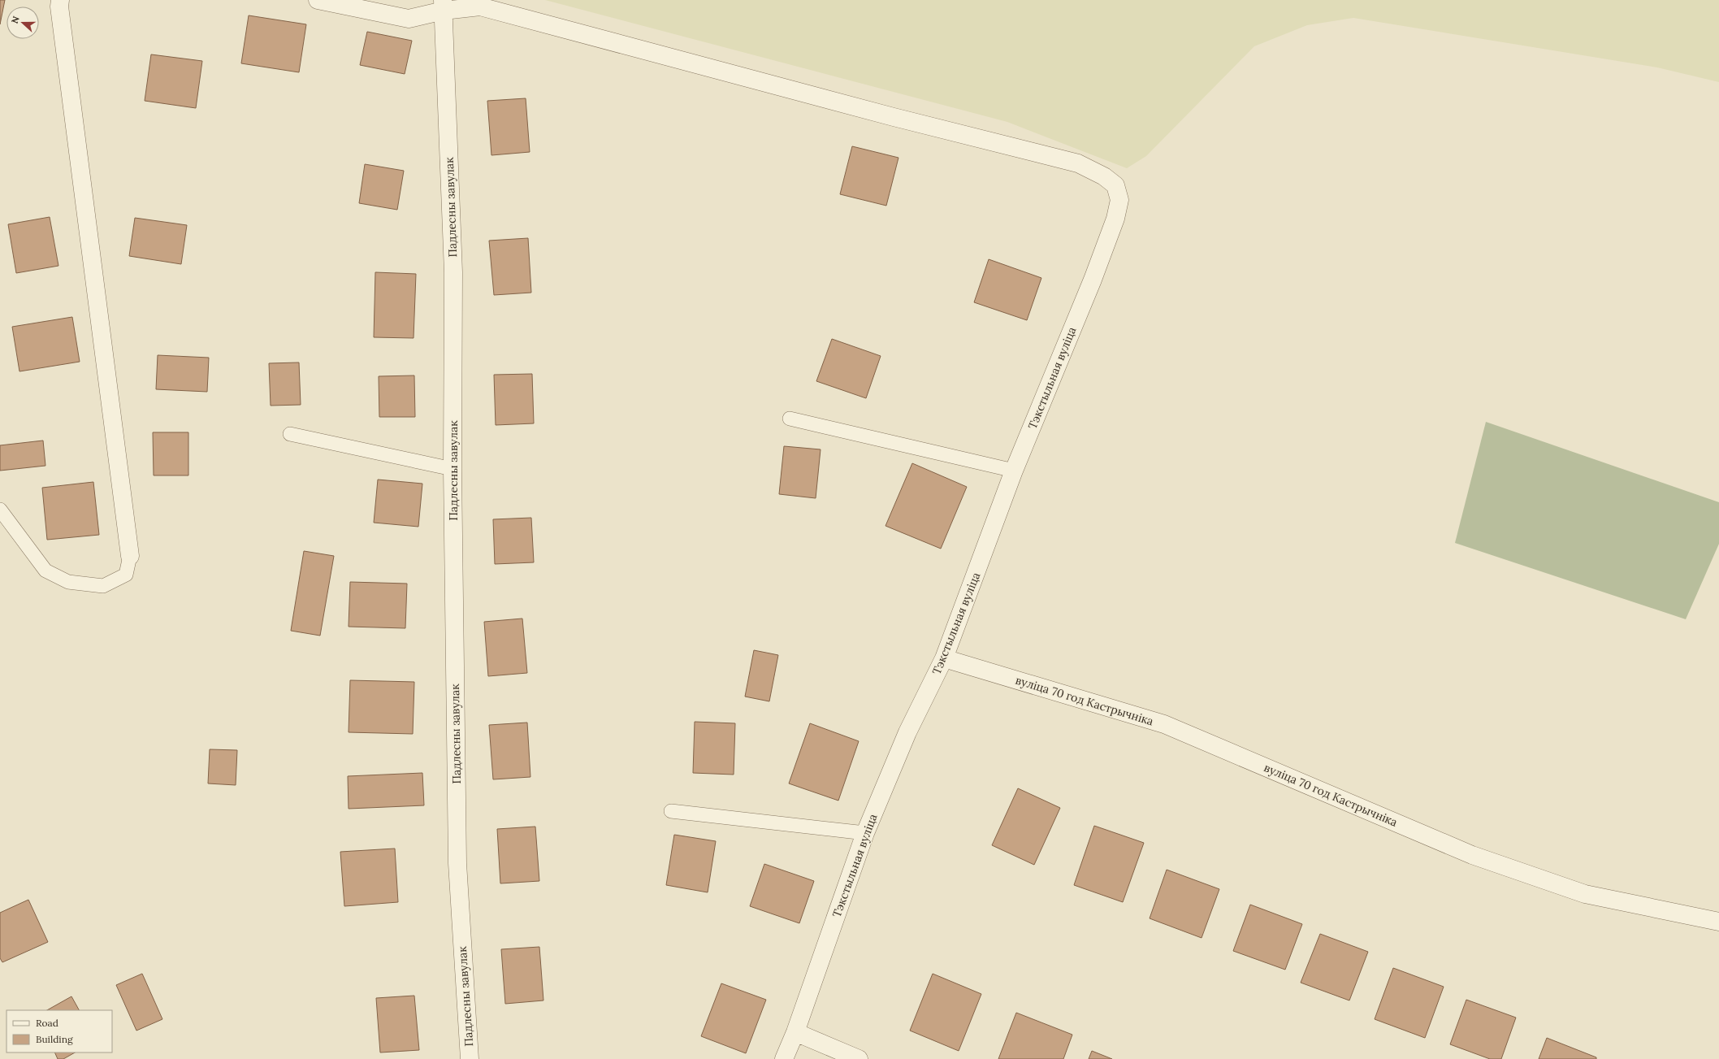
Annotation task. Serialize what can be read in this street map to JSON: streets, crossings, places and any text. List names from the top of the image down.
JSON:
{
  "streets": {
    "street": ["Падлесны завулак", "Тэкстыльная вуліца", "вуліца 70 год Кастрычніка"]
  },
  "crossings": [
    ["Падлесны завулак", "Тэкстыльная вуліца"],
    ["Тэкстыльная вуліца", "вуліца 70 год Кастрычніка"]
  ],
  "legend": ["Road", "Building"],
  "north": "left"
}
